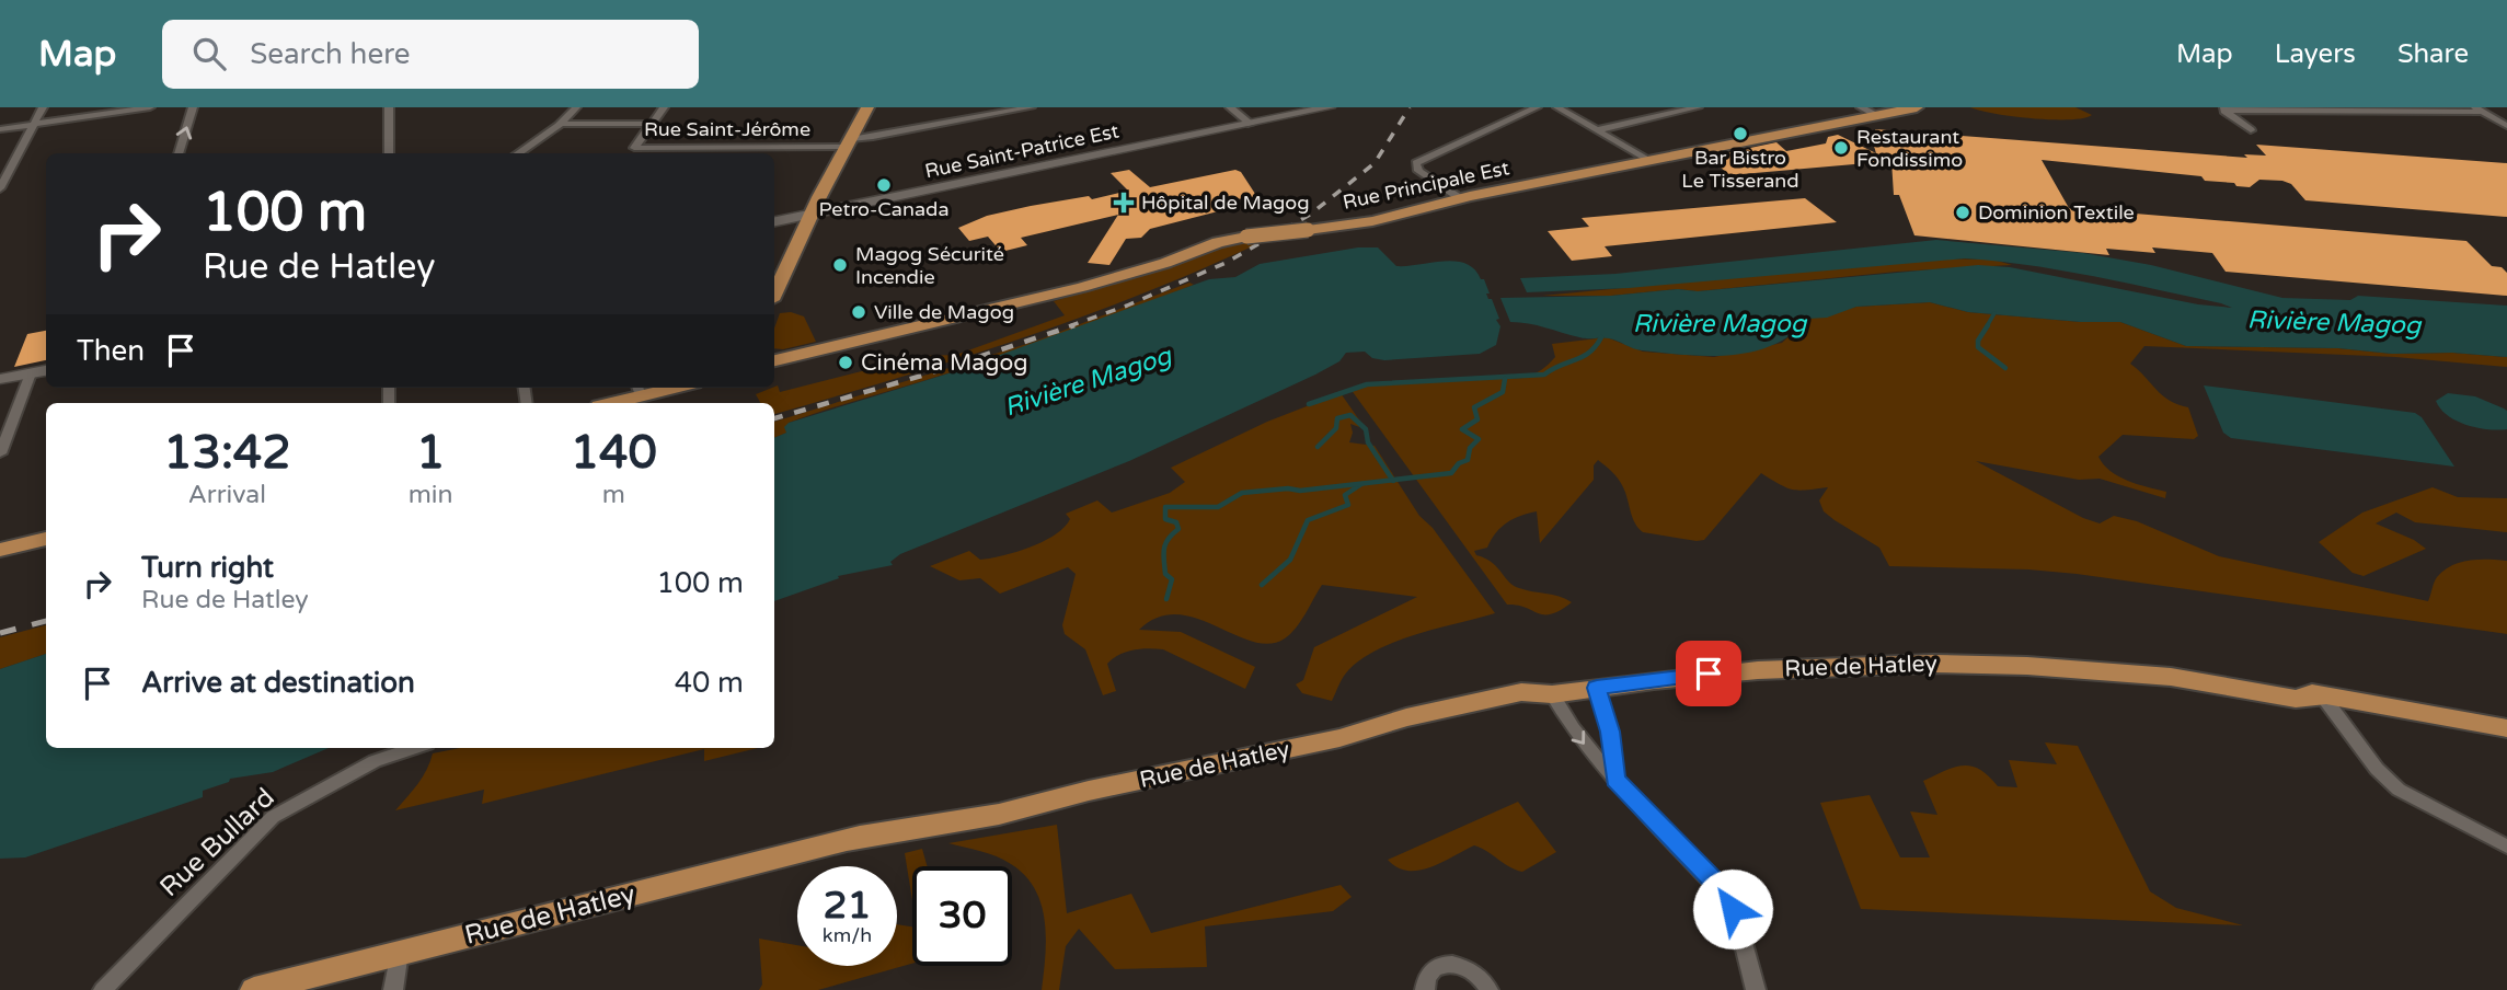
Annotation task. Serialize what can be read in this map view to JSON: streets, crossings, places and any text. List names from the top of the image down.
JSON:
{
  "streets": {
    "main road": ["Rue Principale Est", "Rue de Hatley"],
    "street": ["Rue Saint-Jérôme", "Rue Saint-Patrice Est", "Rue Bullard"]
  },
  "water": ["Rivière Magog"],
  "places": {
    "other": [
      "Bar Bistro Le Tisserand",
      "Restaurant Fondissimo",
      "Petro-Canada",
      "Dominion Textile",
      "Magog Sécurité Incendie",
      "Ville de Magog",
      "Cinéma Magog"
    ],
    "health": ["Hôpital de Magog"]
  },
  "page": {
    "header": "Map",
    "search": "Search here",
    "nav": ["Map", "Layers", "Share"],
    "turn": ["100 m", "Rue de Hatley"],
    "then": "Then",
    "eta": [
      "13:42",
      "Arrival",
      "1",
      "min",
      "140",
      "m"
    ],
    "list": [
      {
        "name": "Turn right",
        "note": "Rue de Hatley",
        "value": "100 m"
      },
      {
        "name": "Arrive at destination",
        "value": "40 m"
      }
    ],
    "speed": "21 km/h",
    "limit": "30"
  }
}
